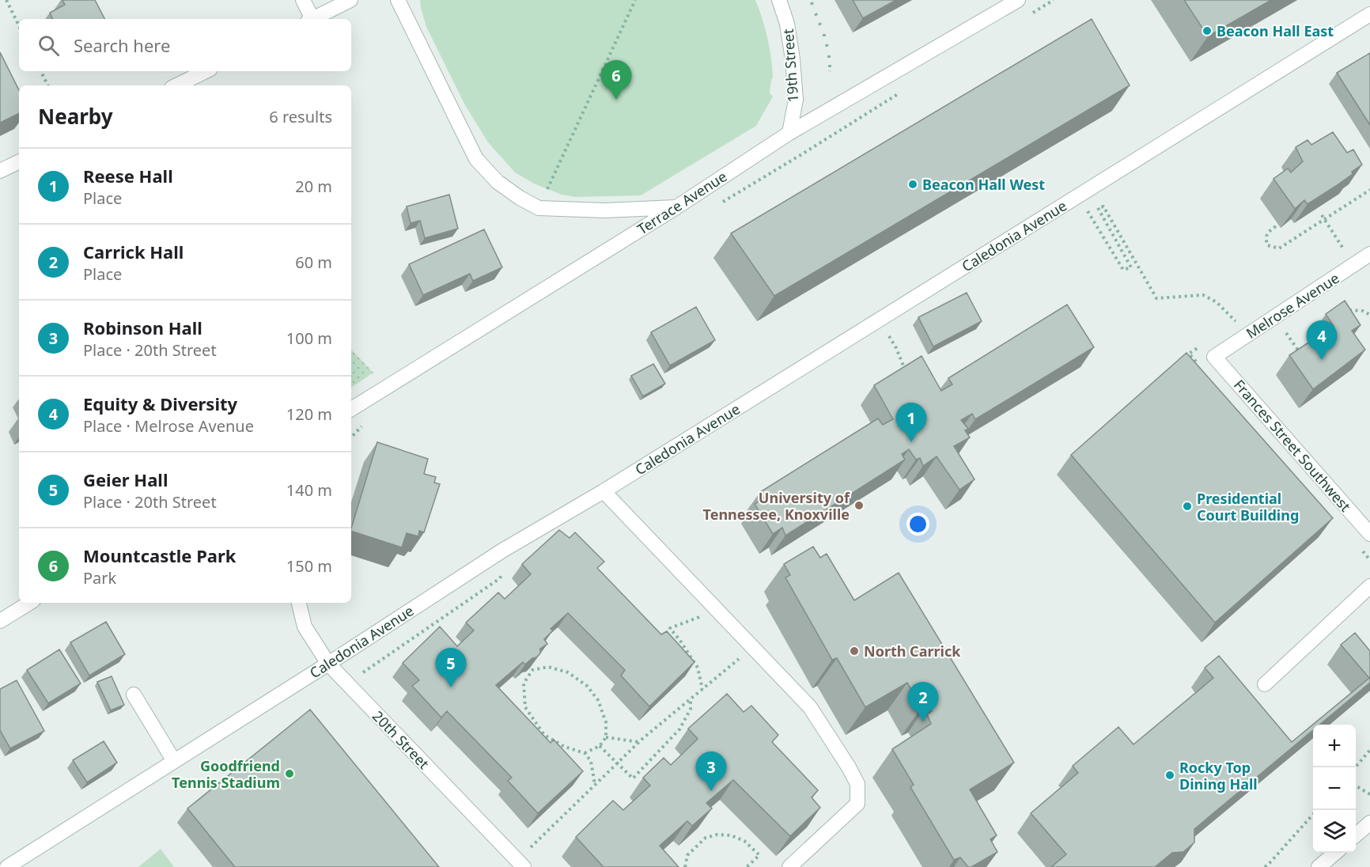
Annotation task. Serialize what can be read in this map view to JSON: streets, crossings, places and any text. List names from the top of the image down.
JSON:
{
  "streets": {
    "street": [
      "19th Street",
      "Terrace Avenue",
      "Caledonia Avenue",
      "Melrose Avenue",
      "Frances Street Southwest",
      "20th Street"
    ]
  },
  "crossings": [
    ["19th Street", "Terrace Avenue"],
    ["Caledonia Avenue", "20th Street"],
    ["Melrose Avenue", "Frances Street Southwest"]
  ],
  "places": [
    "Beacon Hall East",
    "Beacon Hall West",
    "University of Tennessee, Knoxville",
    "Presidential Court Building",
    "North Carrick",
    "Goodfriend Tennis Stadium",
    "Rocky Top Dining Hall"
  ],
  "page": {
    "search": "Search here",
    "pins": [
      "6",
      "4",
      "1",
      "5",
      "2",
      "3"
    ],
    "heading": ["Nearby", "6 results"],
    "list": [
      {
        "mark": "1",
        "name": "Reese Hall",
        "note": "Place",
        "value": "20 m"
      },
      {
        "mark": "2",
        "name": "Carrick Hall",
        "note": "Place",
        "value": "60 m"
      },
      {
        "mark": "3",
        "name": "Robinson Hall",
        "note": "Place · 20th Street",
        "value": "100 m"
      },
      {
        "mark": "4",
        "name": "Equity & Diversity",
        "note": "Place · Melrose Avenue",
        "value": "120 m"
      },
      {
        "mark": "5",
        "name": "Geier Hall",
        "note": "Place · 20th Street",
        "value": "140 m"
      },
      {
        "mark": "6",
        "name": "Mountcastle Park",
        "note": "Park",
        "value": "150 m"
      }
    ],
    "map_buttons": ["+", "−"]
  }
}
